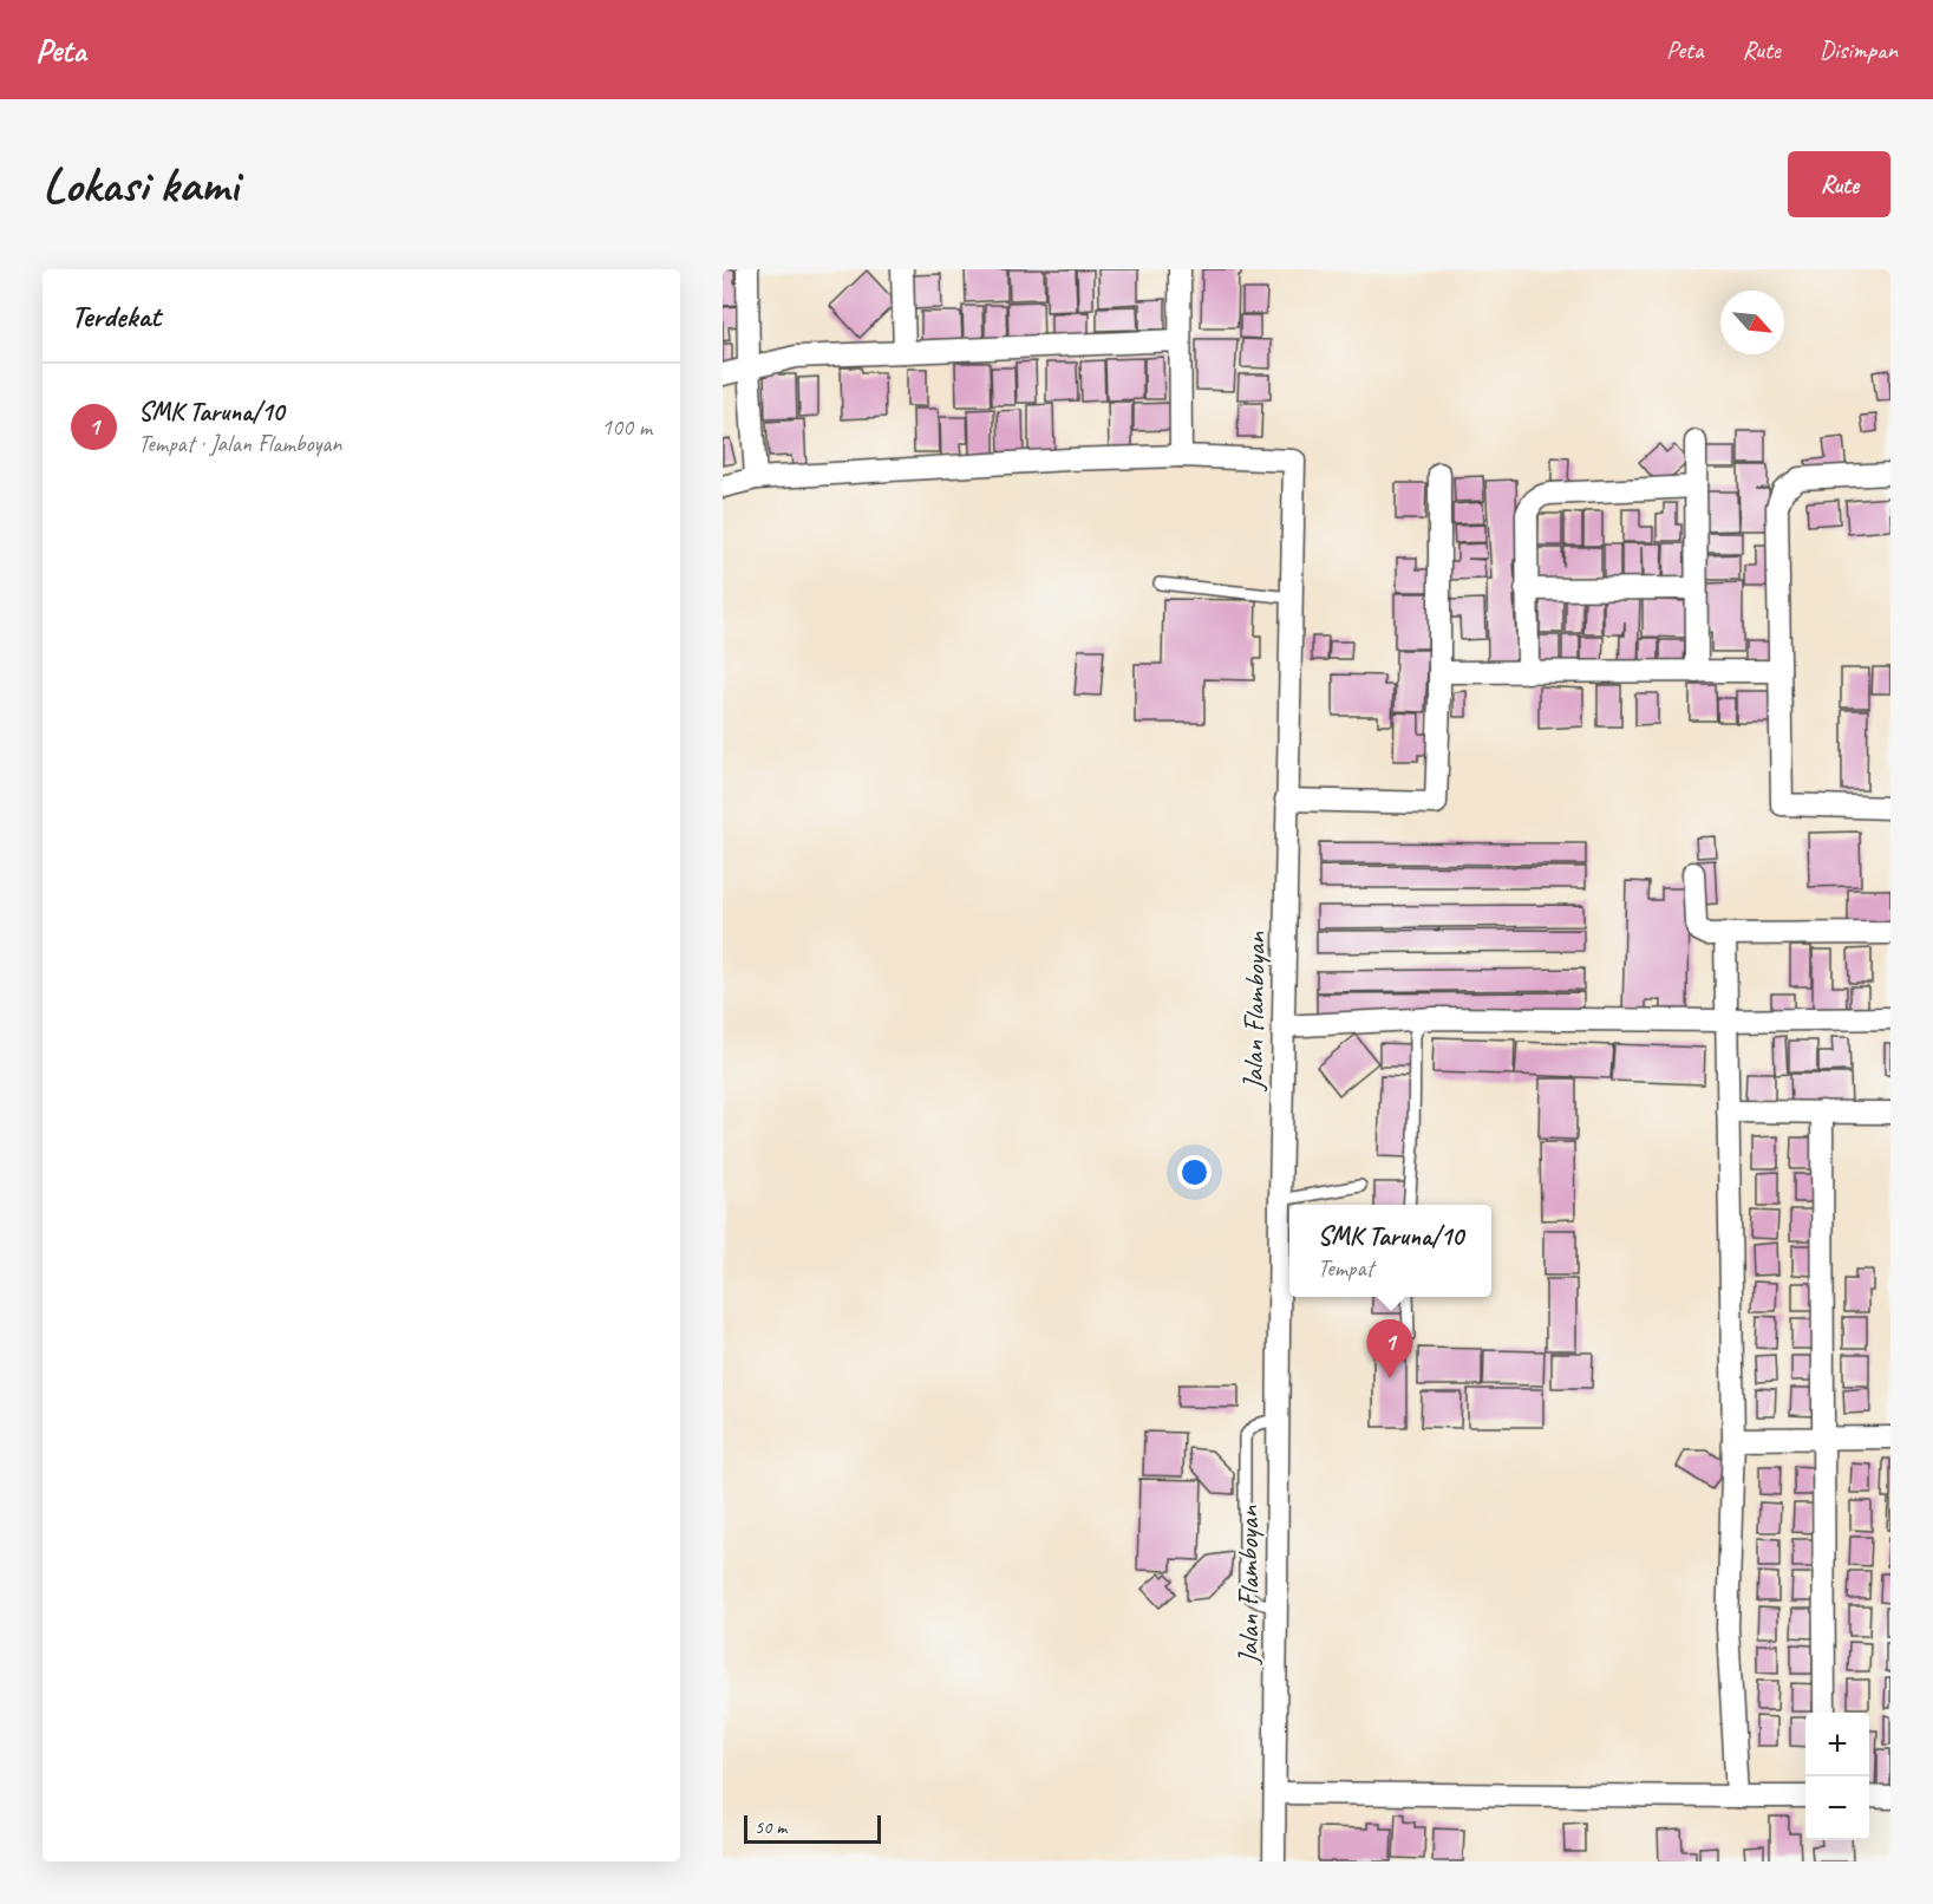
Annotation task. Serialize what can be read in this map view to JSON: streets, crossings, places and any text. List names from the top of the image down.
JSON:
{
  "streets": {
    "street": ["Jalan Flamboyan"]
  },
  "scale_bar": "50 m",
  "north": "bottom right",
  "page": {
    "header": "Peta",
    "nav": ["Peta", "Rute", "Disimpan"],
    "buttons": "Rute",
    "title": "Lokasi kami",
    "heading": "Terdekat",
    "list": [
      {
        "mark": "1",
        "name": "SMK Taruna/10",
        "note": "Tempat · Jalan Flamboyan",
        "value": "100 m"
      }
    ],
    "popup": ["SMK Taruna/10", "Tempat"],
    "pins": "1",
    "map_buttons": ["+", "−"],
    "scale": "50 m"
  }
}
